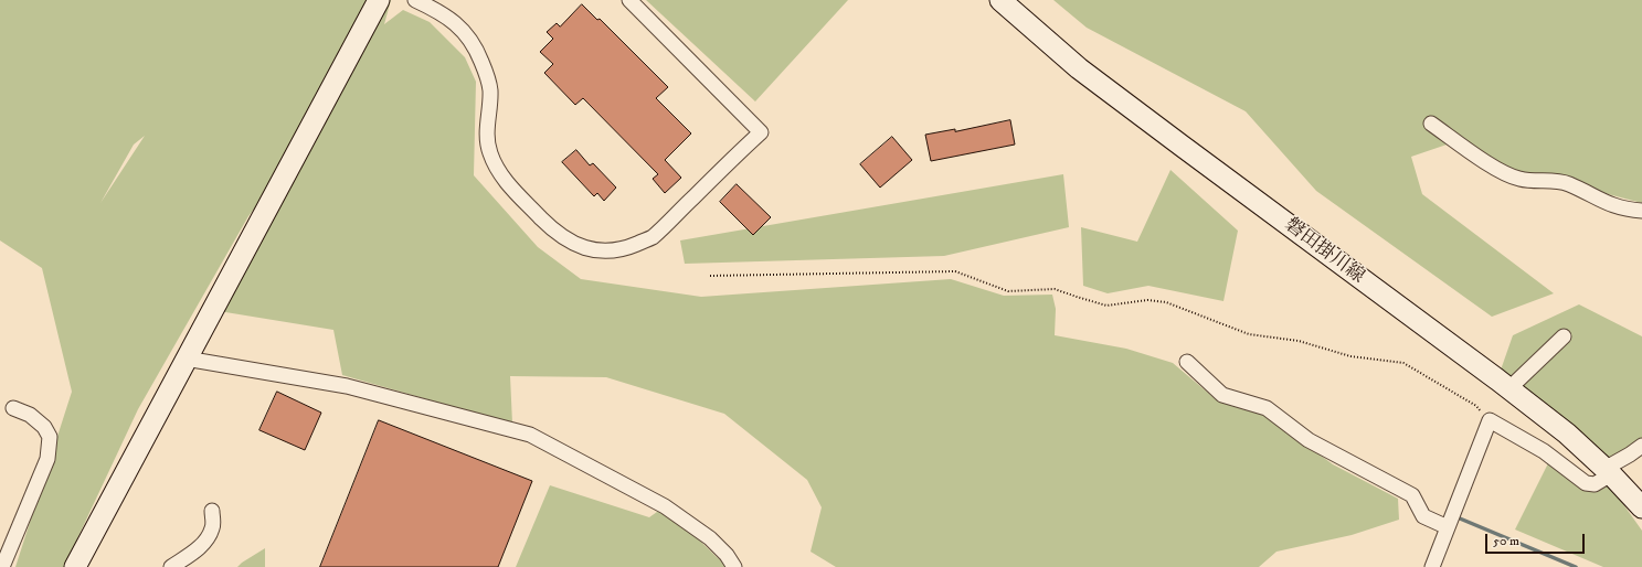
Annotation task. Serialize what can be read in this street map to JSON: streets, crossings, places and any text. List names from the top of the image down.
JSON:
{
  "streets": {
    "main road": ["磐田掛川線"]
  },
  "scale_bar": "50 m"
}
